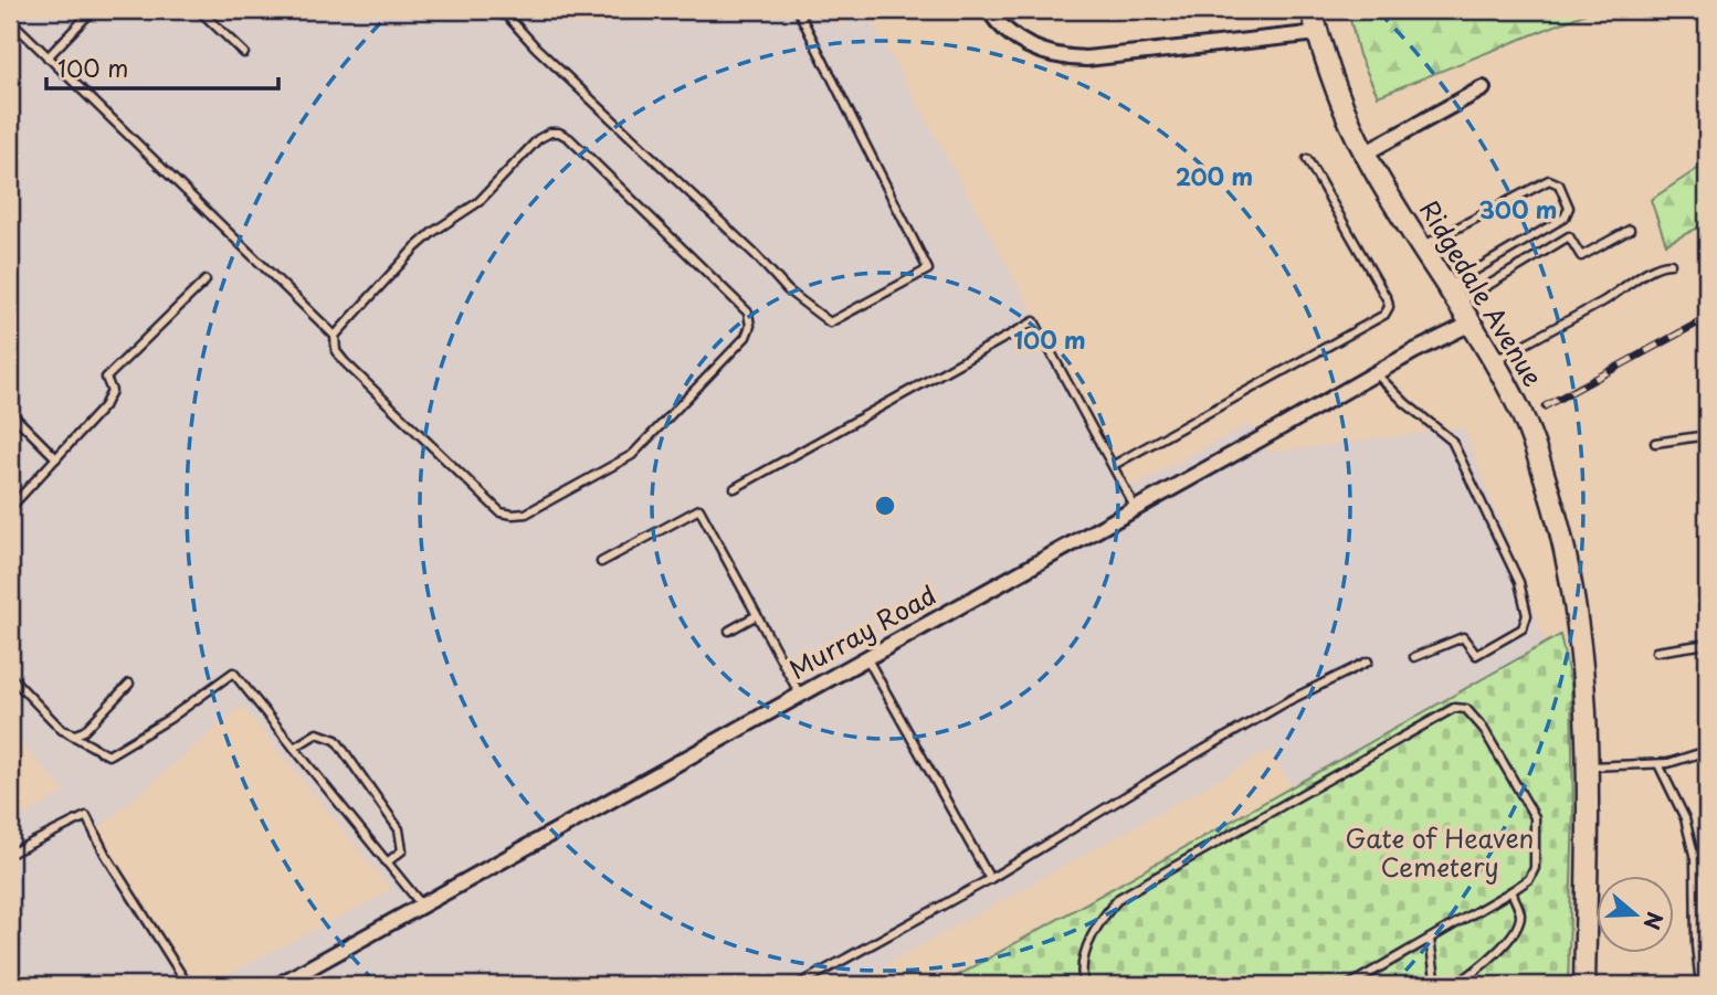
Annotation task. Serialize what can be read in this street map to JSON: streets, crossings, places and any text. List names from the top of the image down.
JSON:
{
  "streets": {
    "main road": ["Ridgedale Avenue"],
    "street": ["Murray Road"]
  },
  "crossings": [
    ["Ridgedale Avenue", "Murray Road"]
  ],
  "parks": ["Gate of Heaven Cemetery"],
  "scale_bar": "100 m",
  "north": "right",
  "rings": ["200 m", "300 m", "100 m"]
}
